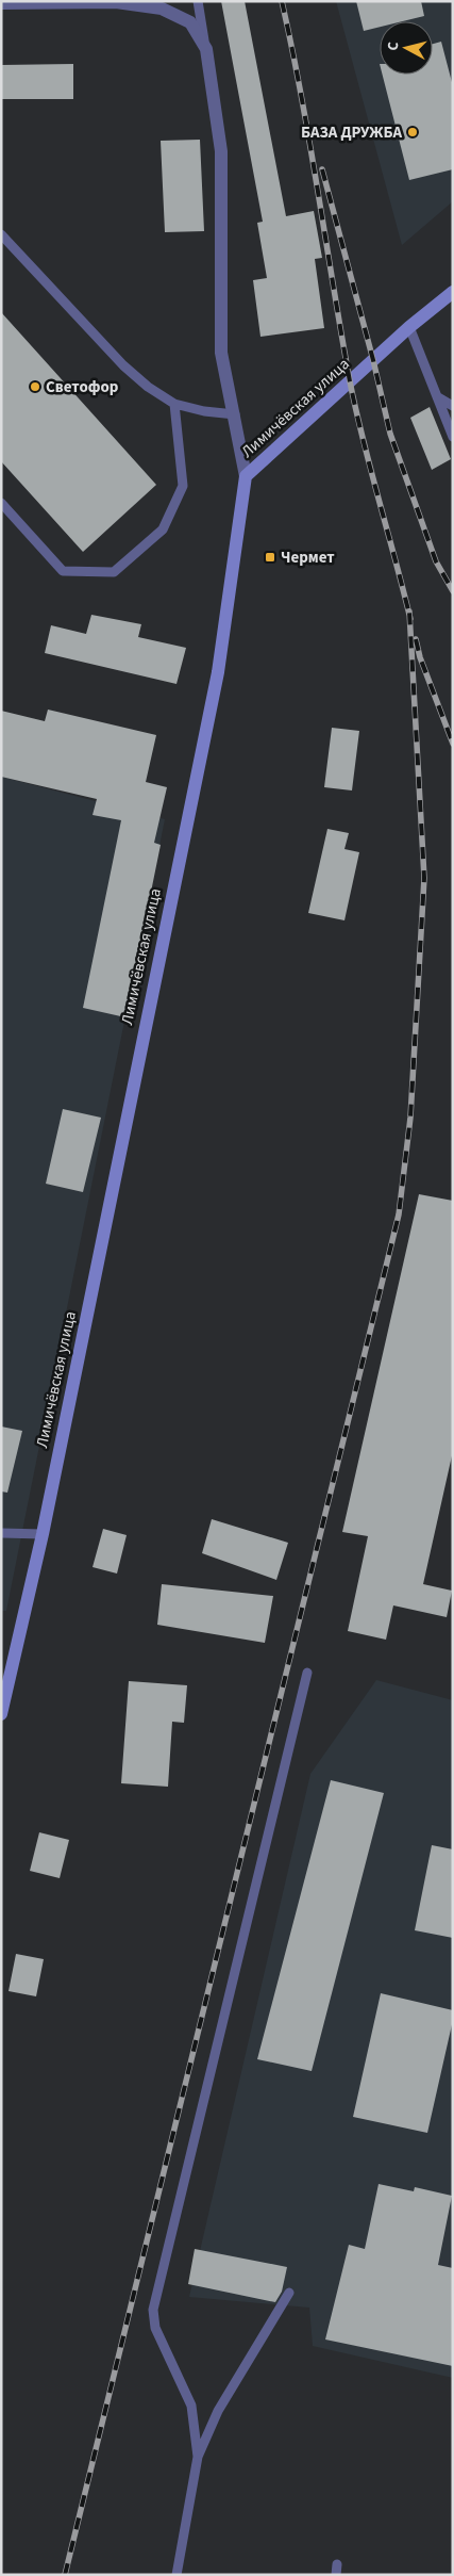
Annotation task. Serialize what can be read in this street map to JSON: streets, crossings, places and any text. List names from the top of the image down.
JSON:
{
  "streets": {
    "main road": ["Лимичёвская улица"]
  },
  "places": {
    "other": ["БАЗА ДРУЖБА", "Светофор"],
    "transit": ["Чермет"]
  },
  "north": "left"
}
